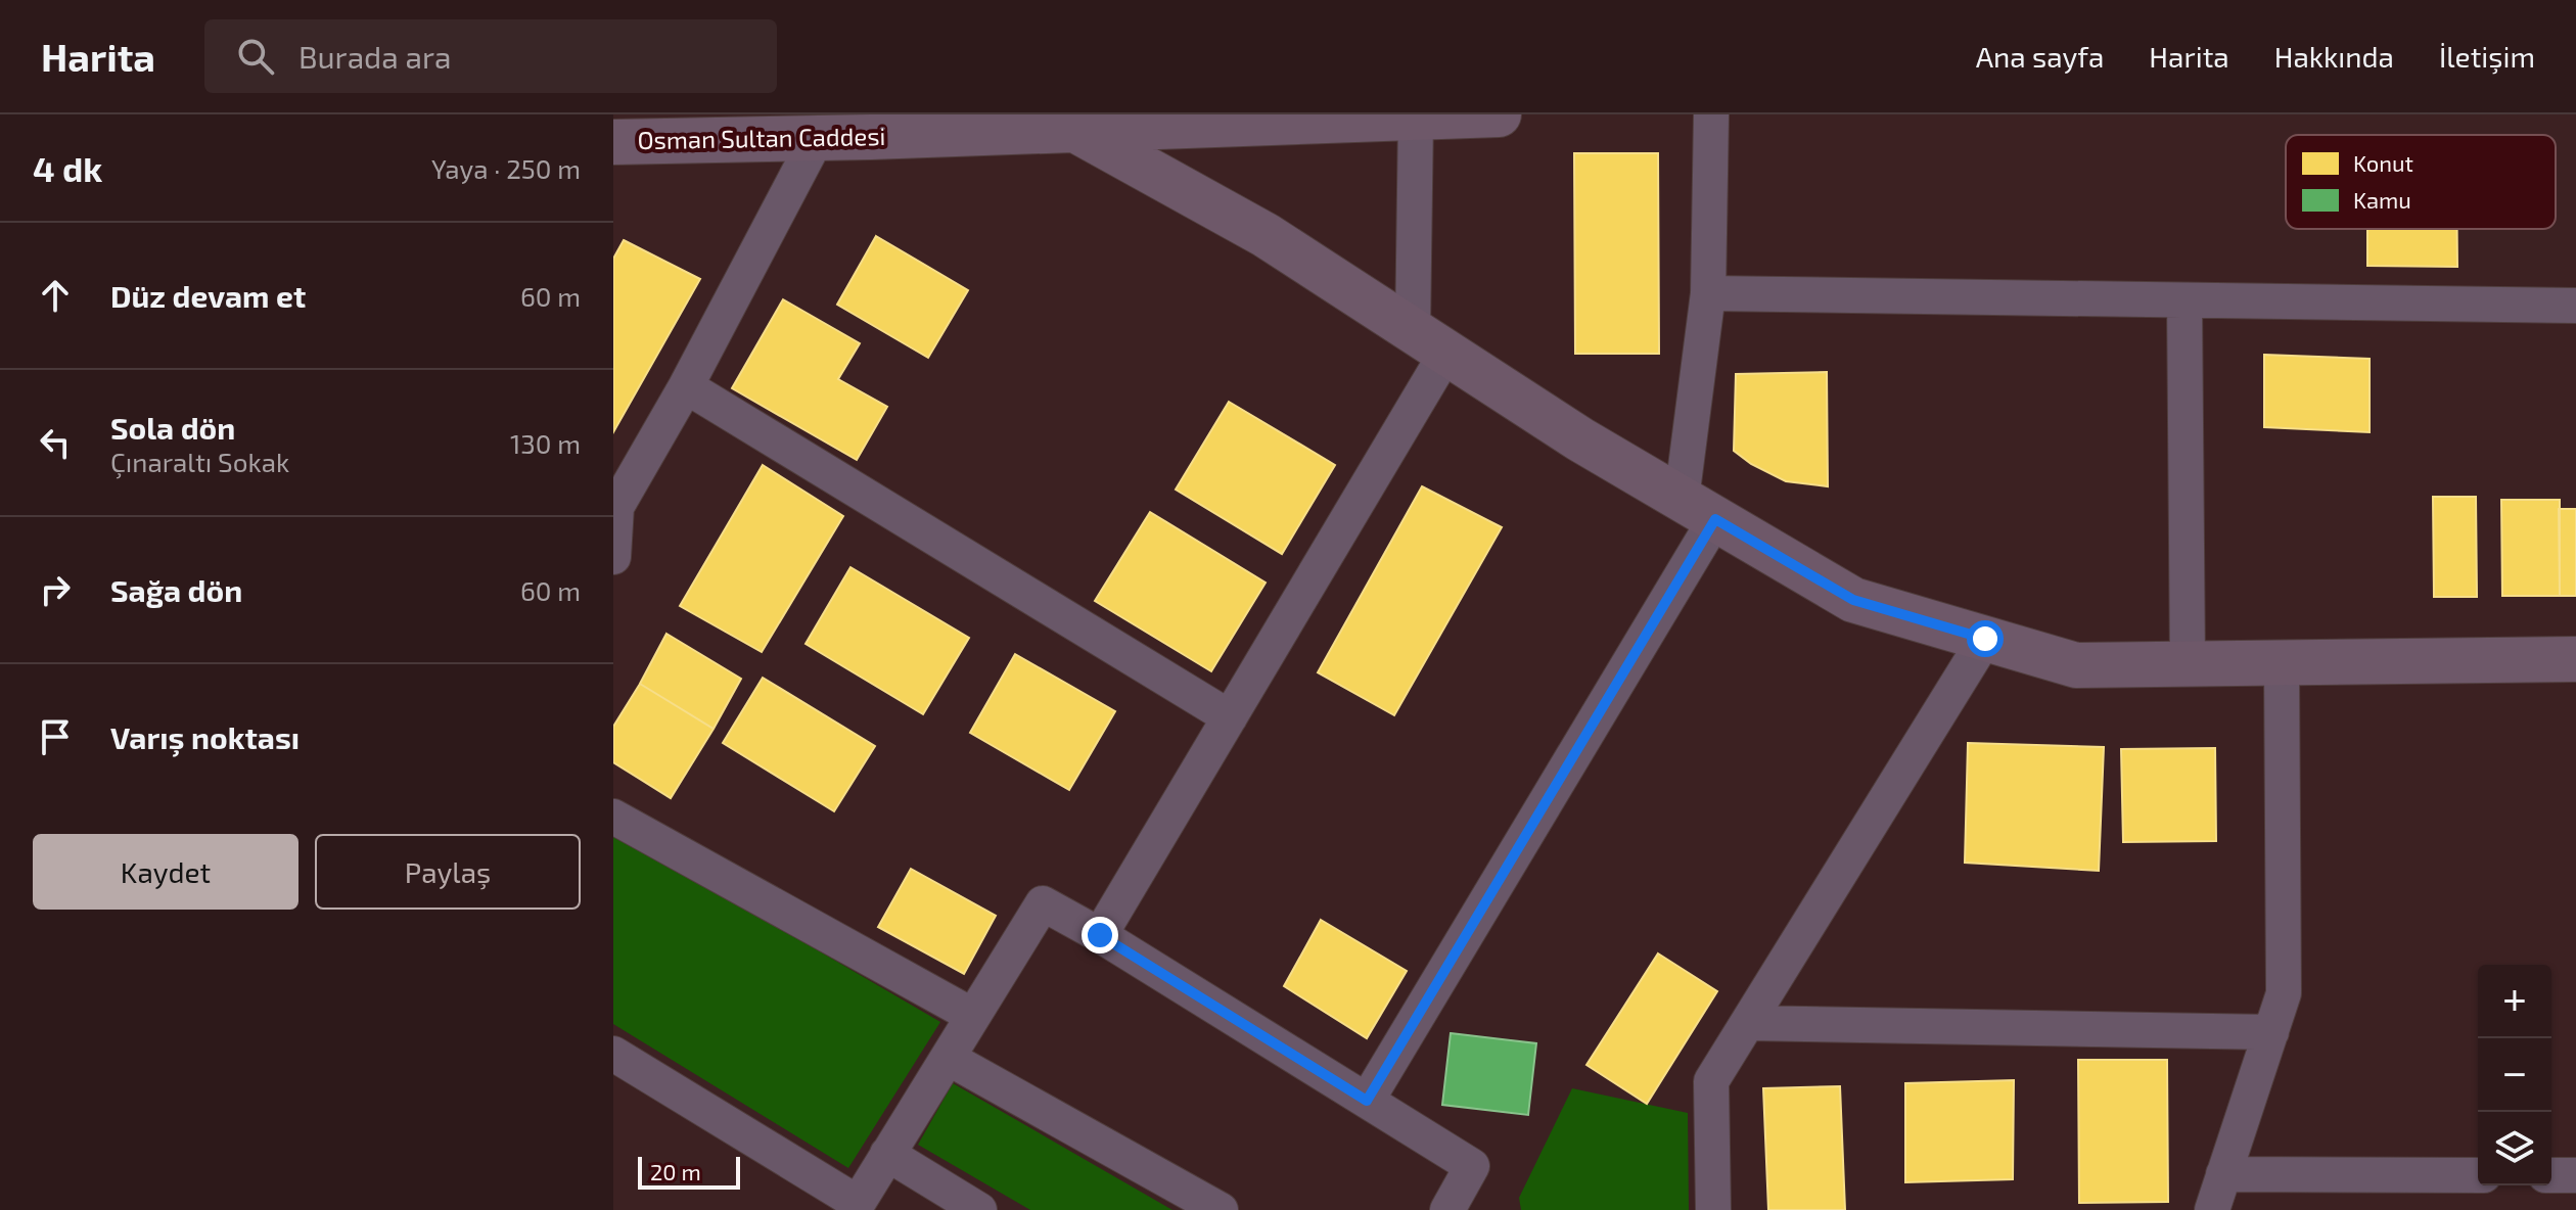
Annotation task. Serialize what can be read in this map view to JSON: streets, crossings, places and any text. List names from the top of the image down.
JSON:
{
  "streets": {
    "street": ["Osman Sultan Caddesi"]
  },
  "legend": ["Konut", "Kamu"],
  "scale_bar": "20 m",
  "page": {
    "header": "Harita",
    "search": "Burada ara",
    "nav": [
      "Ana sayfa",
      "Harita",
      "Hakkında",
      "İletişim"
    ],
    "heading": ["4 dk", "Yaya · 250 m"],
    "list": [
      ["Düz devam et", "60 m"],
      ["Sola dön", "Çınaraltı Sokak", "130 m"],
      ["Sağa dön", "60 m"],
      "Varış noktası"
    ],
    "buttons": ["Kaydet", "Paylaş"],
    "map_buttons": ["+", "−"],
    "scale": "20 m"
  }
}
